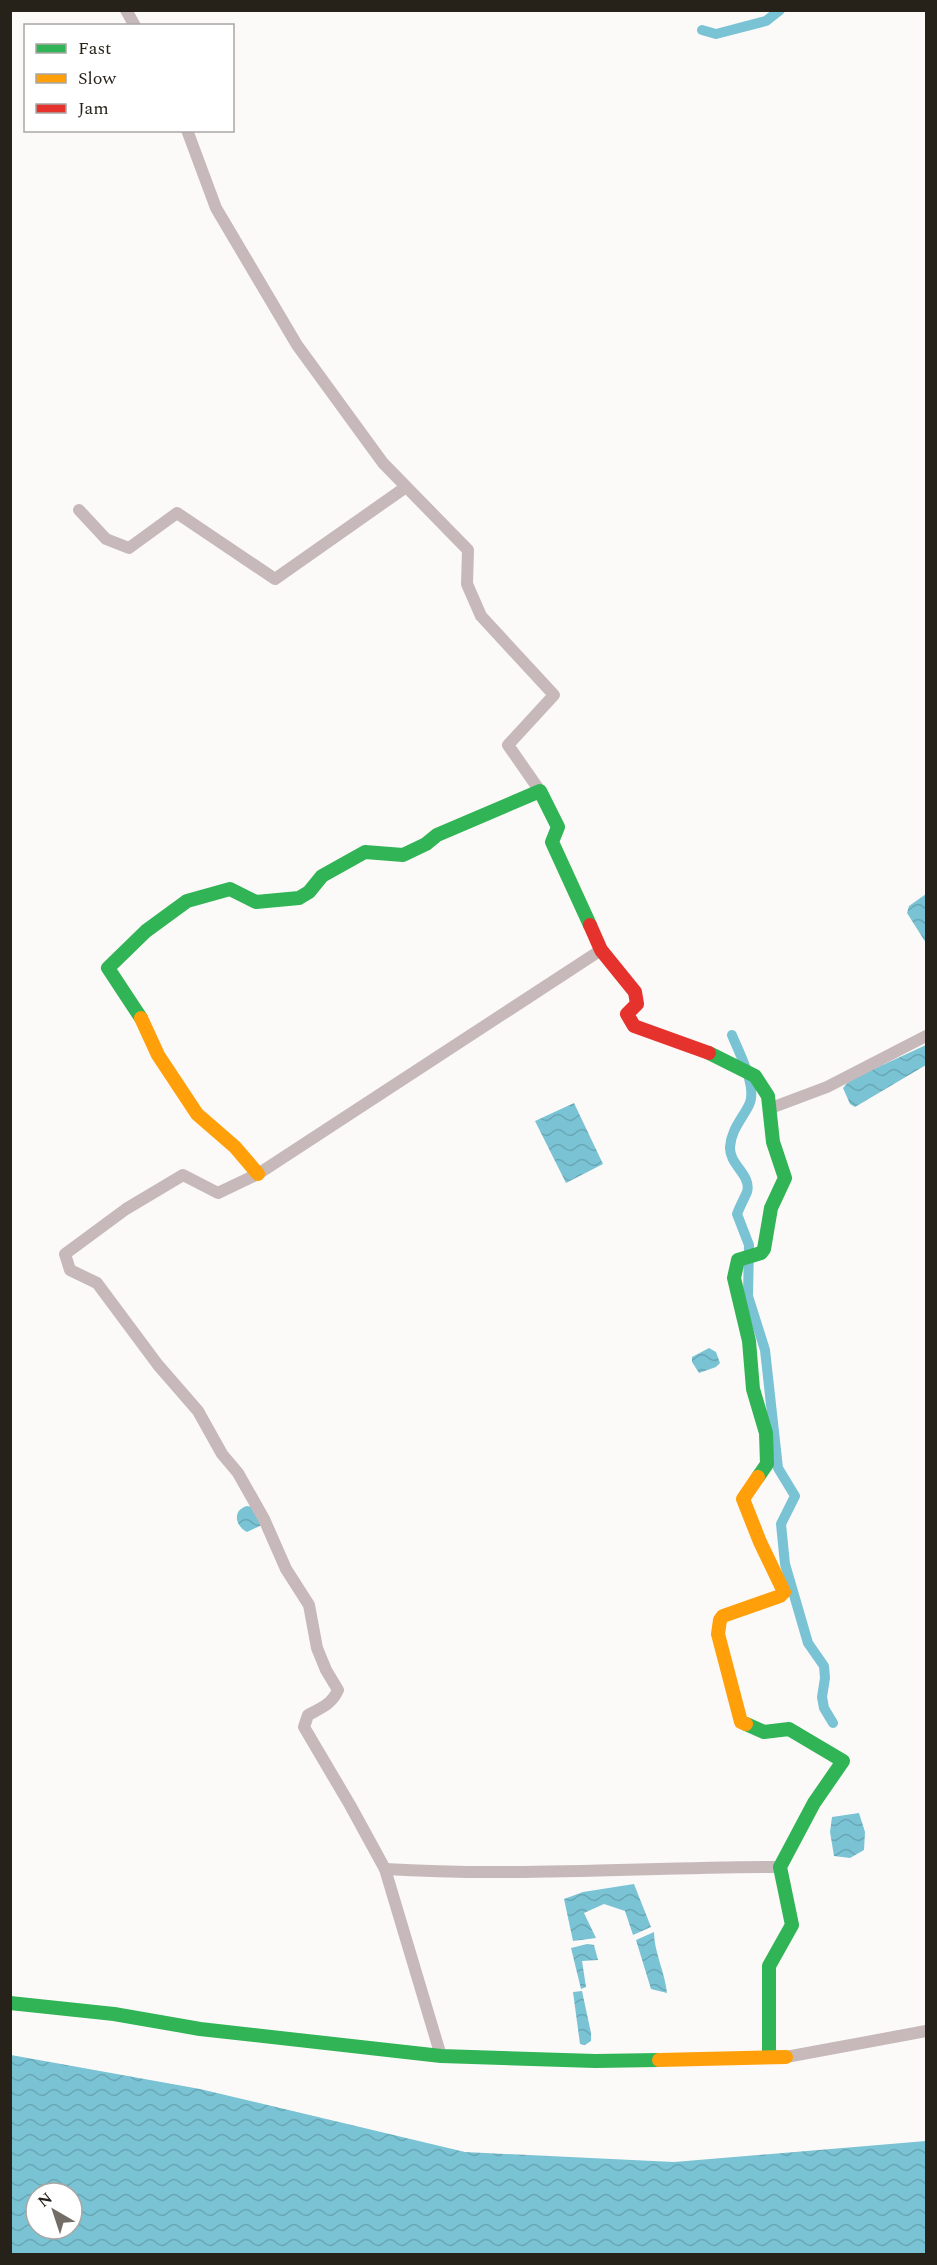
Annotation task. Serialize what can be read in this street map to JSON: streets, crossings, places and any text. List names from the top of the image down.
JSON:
{
  "legend": ["Fast", "Slow", "Jam"],
  "north": "top left"
}
